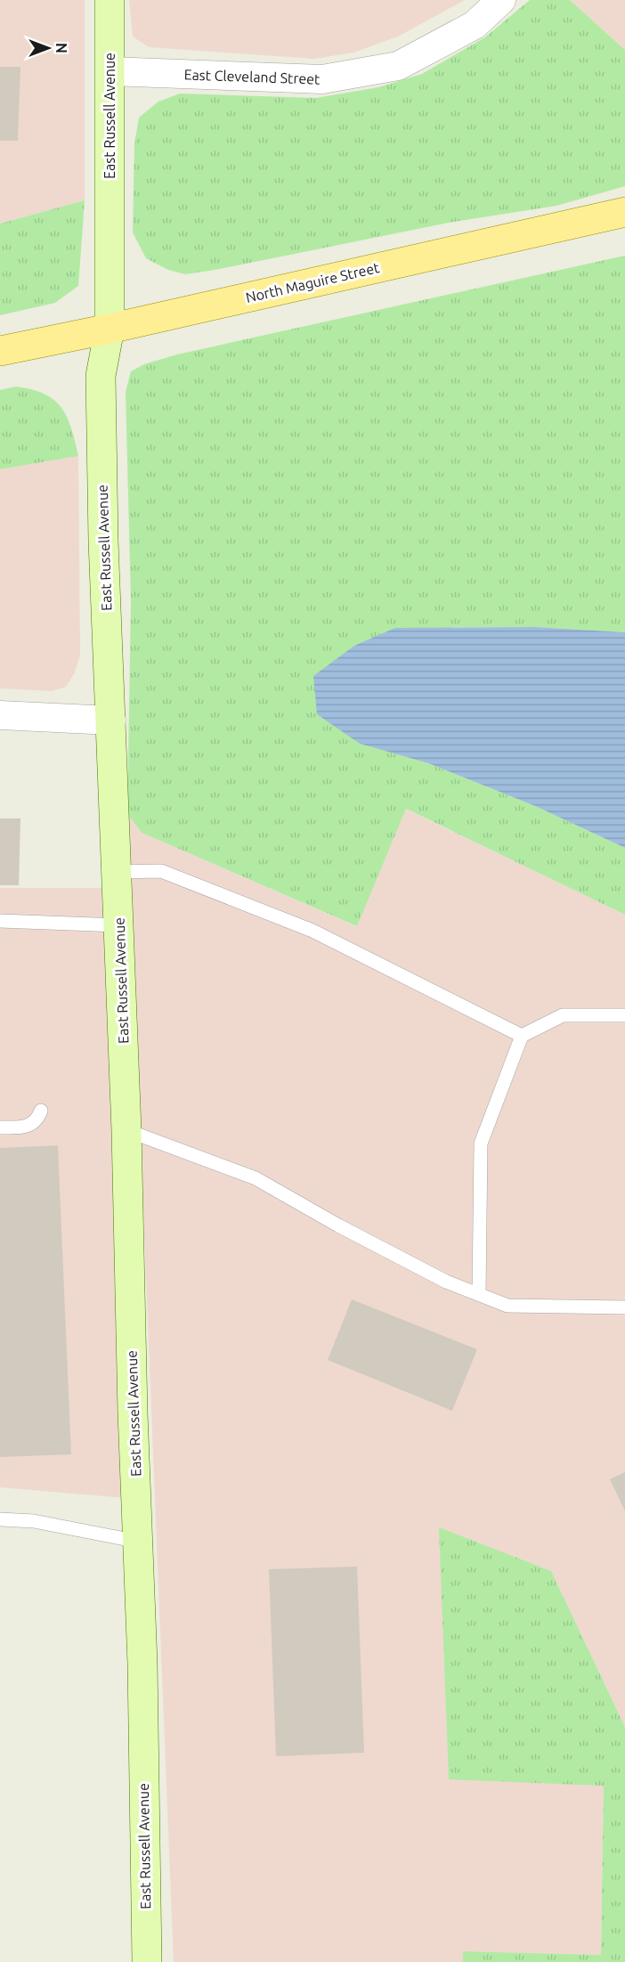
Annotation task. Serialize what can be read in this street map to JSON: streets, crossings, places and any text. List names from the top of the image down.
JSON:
{
  "streets": {
    "main road": ["North Maguire Street"],
    "street": ["East Cleveland Street", "East Russell Avenue"]
  },
  "crossings": [
    ["East Cleveland Street", "East Russell Avenue"],
    ["East Russell Avenue", "North Maguire Street"]
  ],
  "north": "right"
}
